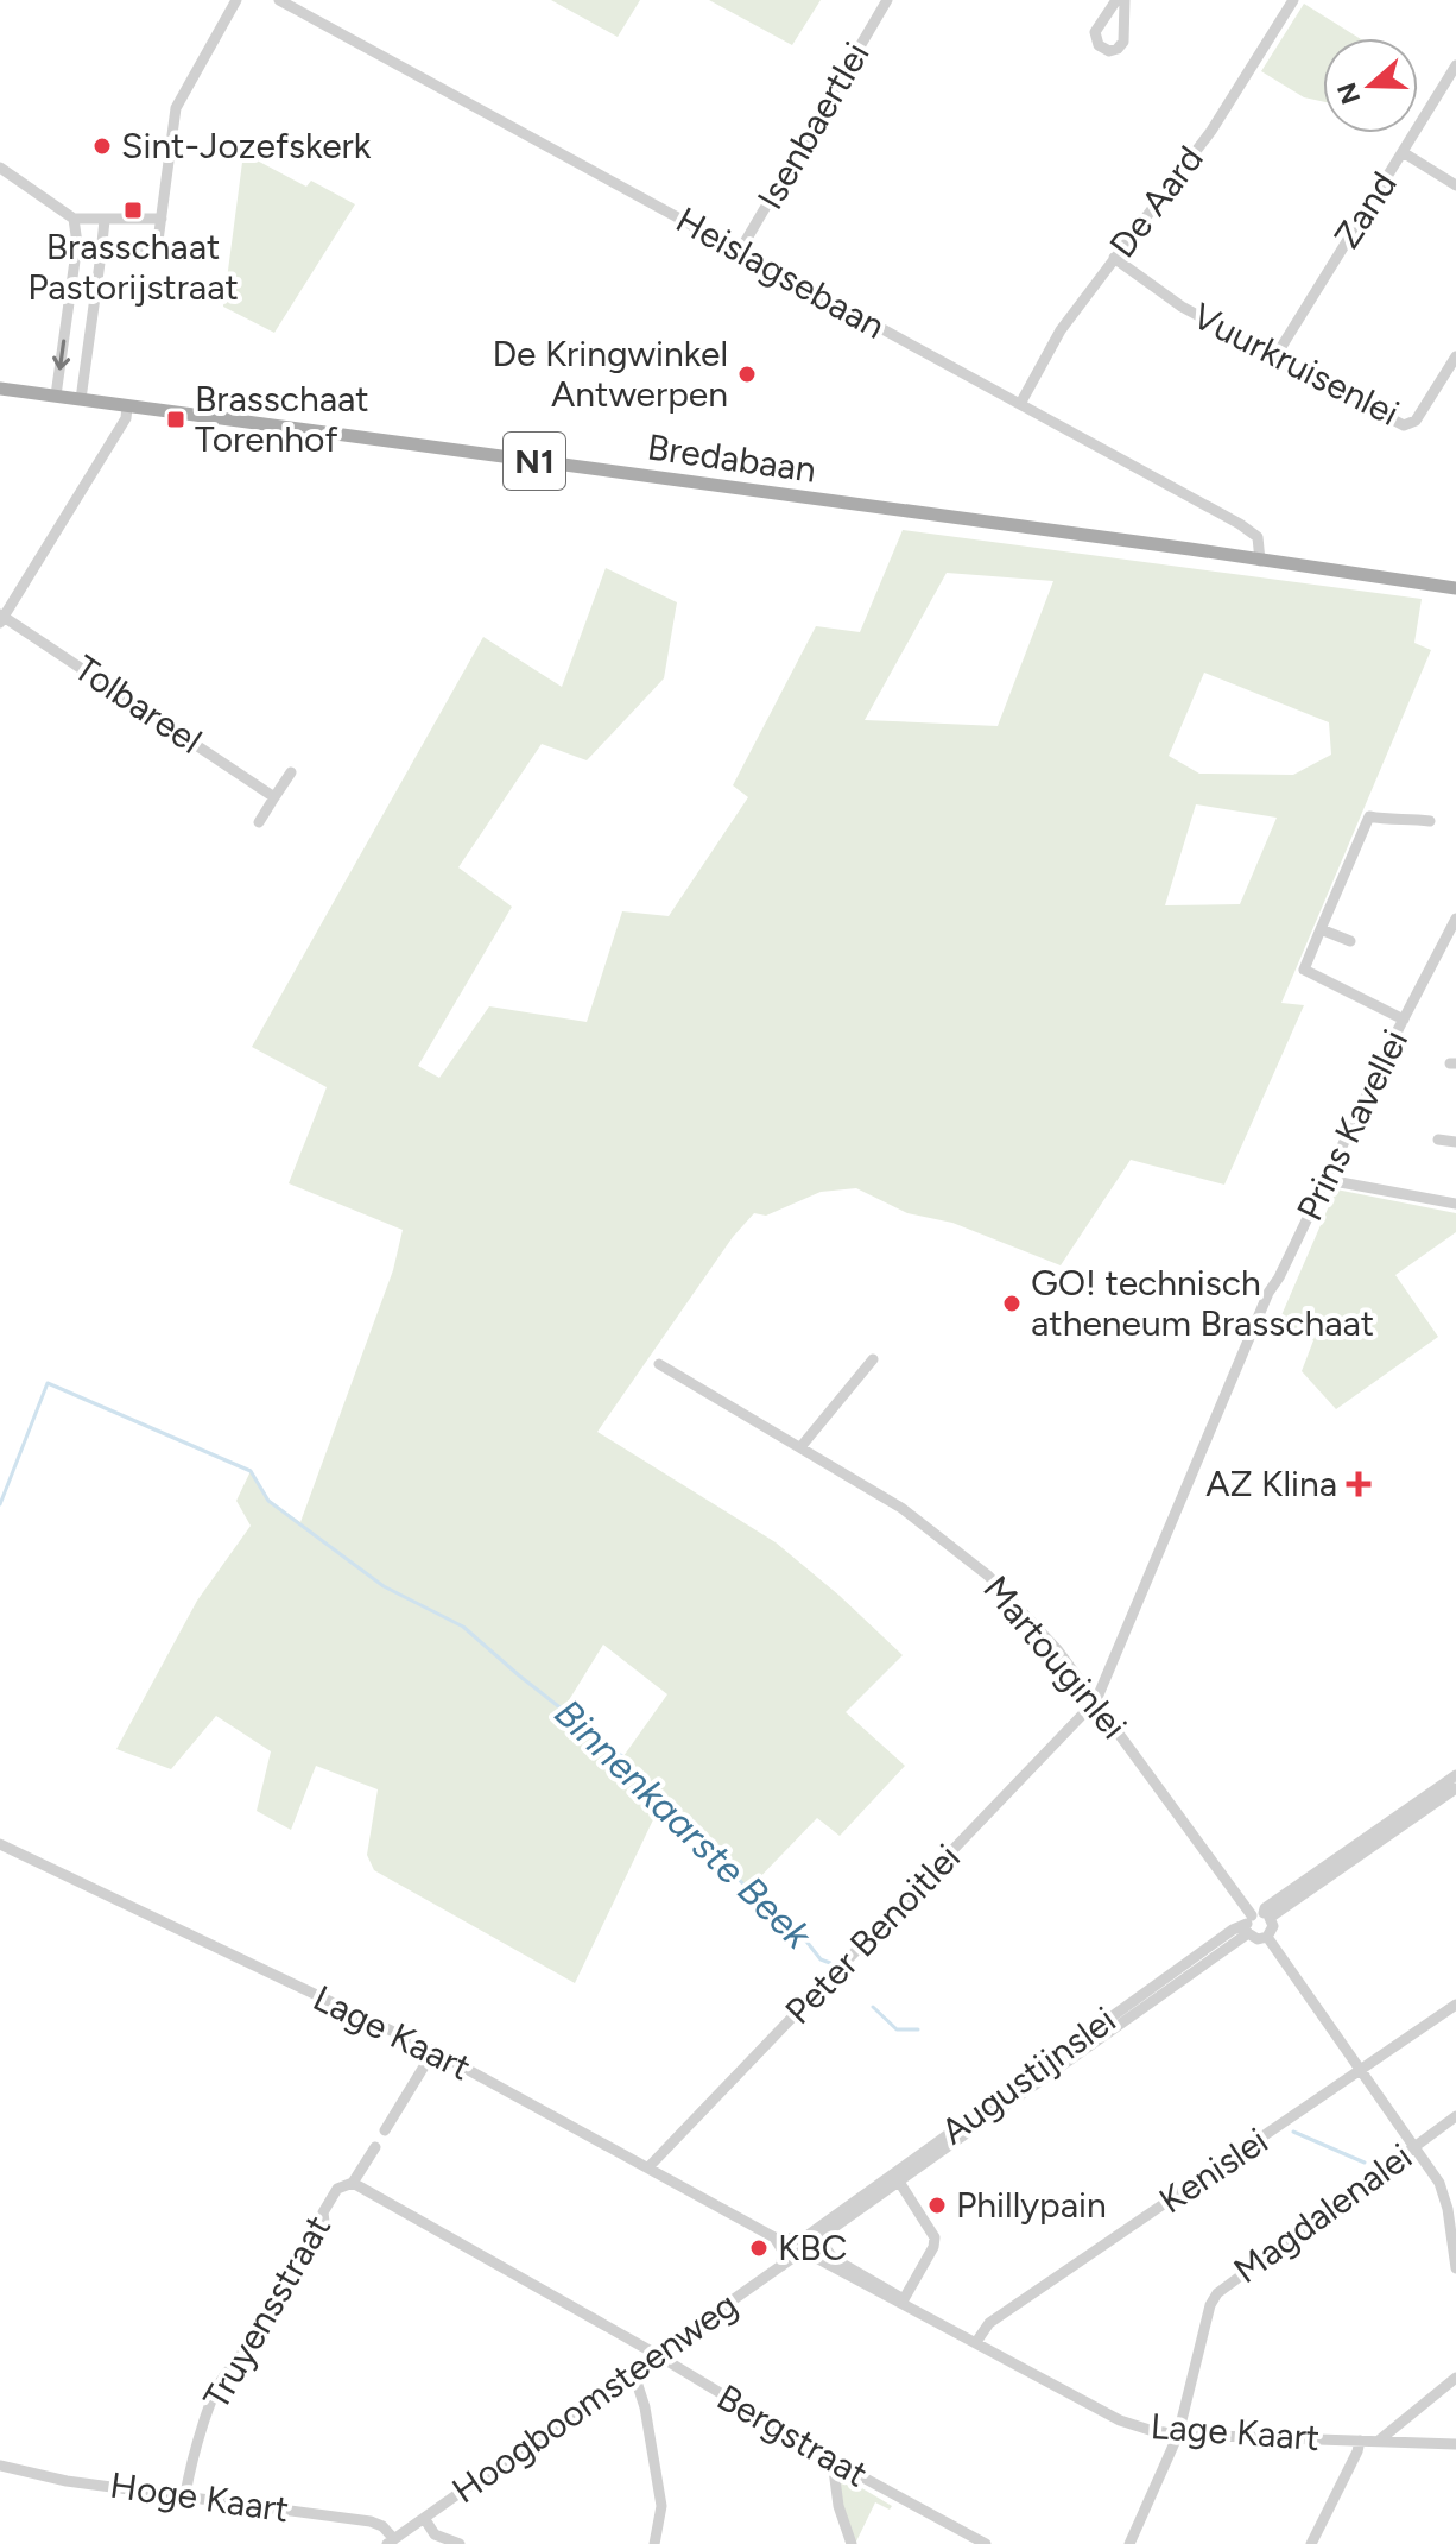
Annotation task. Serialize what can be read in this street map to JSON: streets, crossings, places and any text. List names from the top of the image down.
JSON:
{
  "streets": {
    "main road": ["Bredabaan", "N1"],
    "street": [
      "Isenbaertlei",
      "De Aard",
      "Zand",
      "Heislagsebaan",
      "Vuurkruisenlei",
      "Tolbareel",
      "Prins Kavellei",
      "Martouginlei",
      "Peter Benoitlei",
      "Lage Kaart",
      "Augustijnslei",
      "Kenislei",
      "Magdalenalei",
      "Truyensstraat",
      "Hoogboomsteenweg",
      "Bergstraat",
      "Hoge Kaart"
    ]
  },
  "crossings": [
    ["Isenbaertlei", "Heislagsebaan"],
    ["De Aard", "Heislagsebaan"],
    ["De Aard", "Vuurkruisenlei"],
    ["Zand", "Vuurkruisenlei"],
    ["Heislagsebaan", "Bredabaan"],
    ["Prins Kavellei", "Martouginlei"],
    ["Prins Kavellei", "Peter Benoitlei"],
    ["Martouginlei", "Peter Benoitlei"],
    ["Martouginlei", "Augustijnslei"],
    ["Peter Benoitlei", "Lage Kaart"],
    ["Lage Kaart", "Augustijnslei"],
    ["Lage Kaart", "Kenislei"],
    ["Lage Kaart", "Magdalenalei"],
    ["Lage Kaart", "Hoogboomsteenweg"],
    ["Augustijnslei", "Hoogboomsteenweg"],
    ["Truyensstraat", "Bergstraat"],
    ["Truyensstraat", "Hoge Kaart"],
    ["Hoogboomsteenweg", "Bergstraat"],
    ["Hoogboomsteenweg", "Hoge Kaart"]
  ],
  "water": ["Binnenkaarste Beek"],
  "places": {
    "other": [
      "Sint-Jozefskerk",
      "De Kringwinkel Antwerpen",
      "GO! technisch atheneum Brasschaat",
      "Phillypain",
      "KBC"
    ],
    "transit": ["Brasschaat Pastorijstraat", "Brasschaat Torenhof"],
    "health": ["AZ Klina"]
  },
  "north": "left"
}
